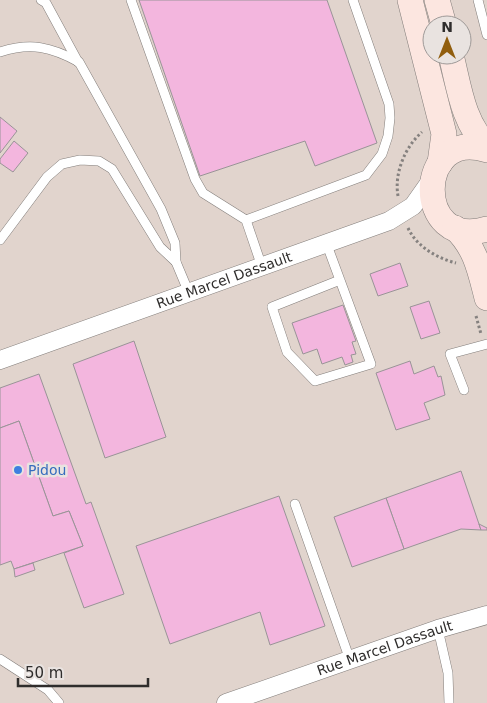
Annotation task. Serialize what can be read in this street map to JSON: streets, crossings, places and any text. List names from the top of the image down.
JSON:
{
  "streets": {
    "street": ["Rue Marcel Dassault"]
  },
  "places": ["Pidou"],
  "scale_bar": "50 m",
  "north": "top"
}
